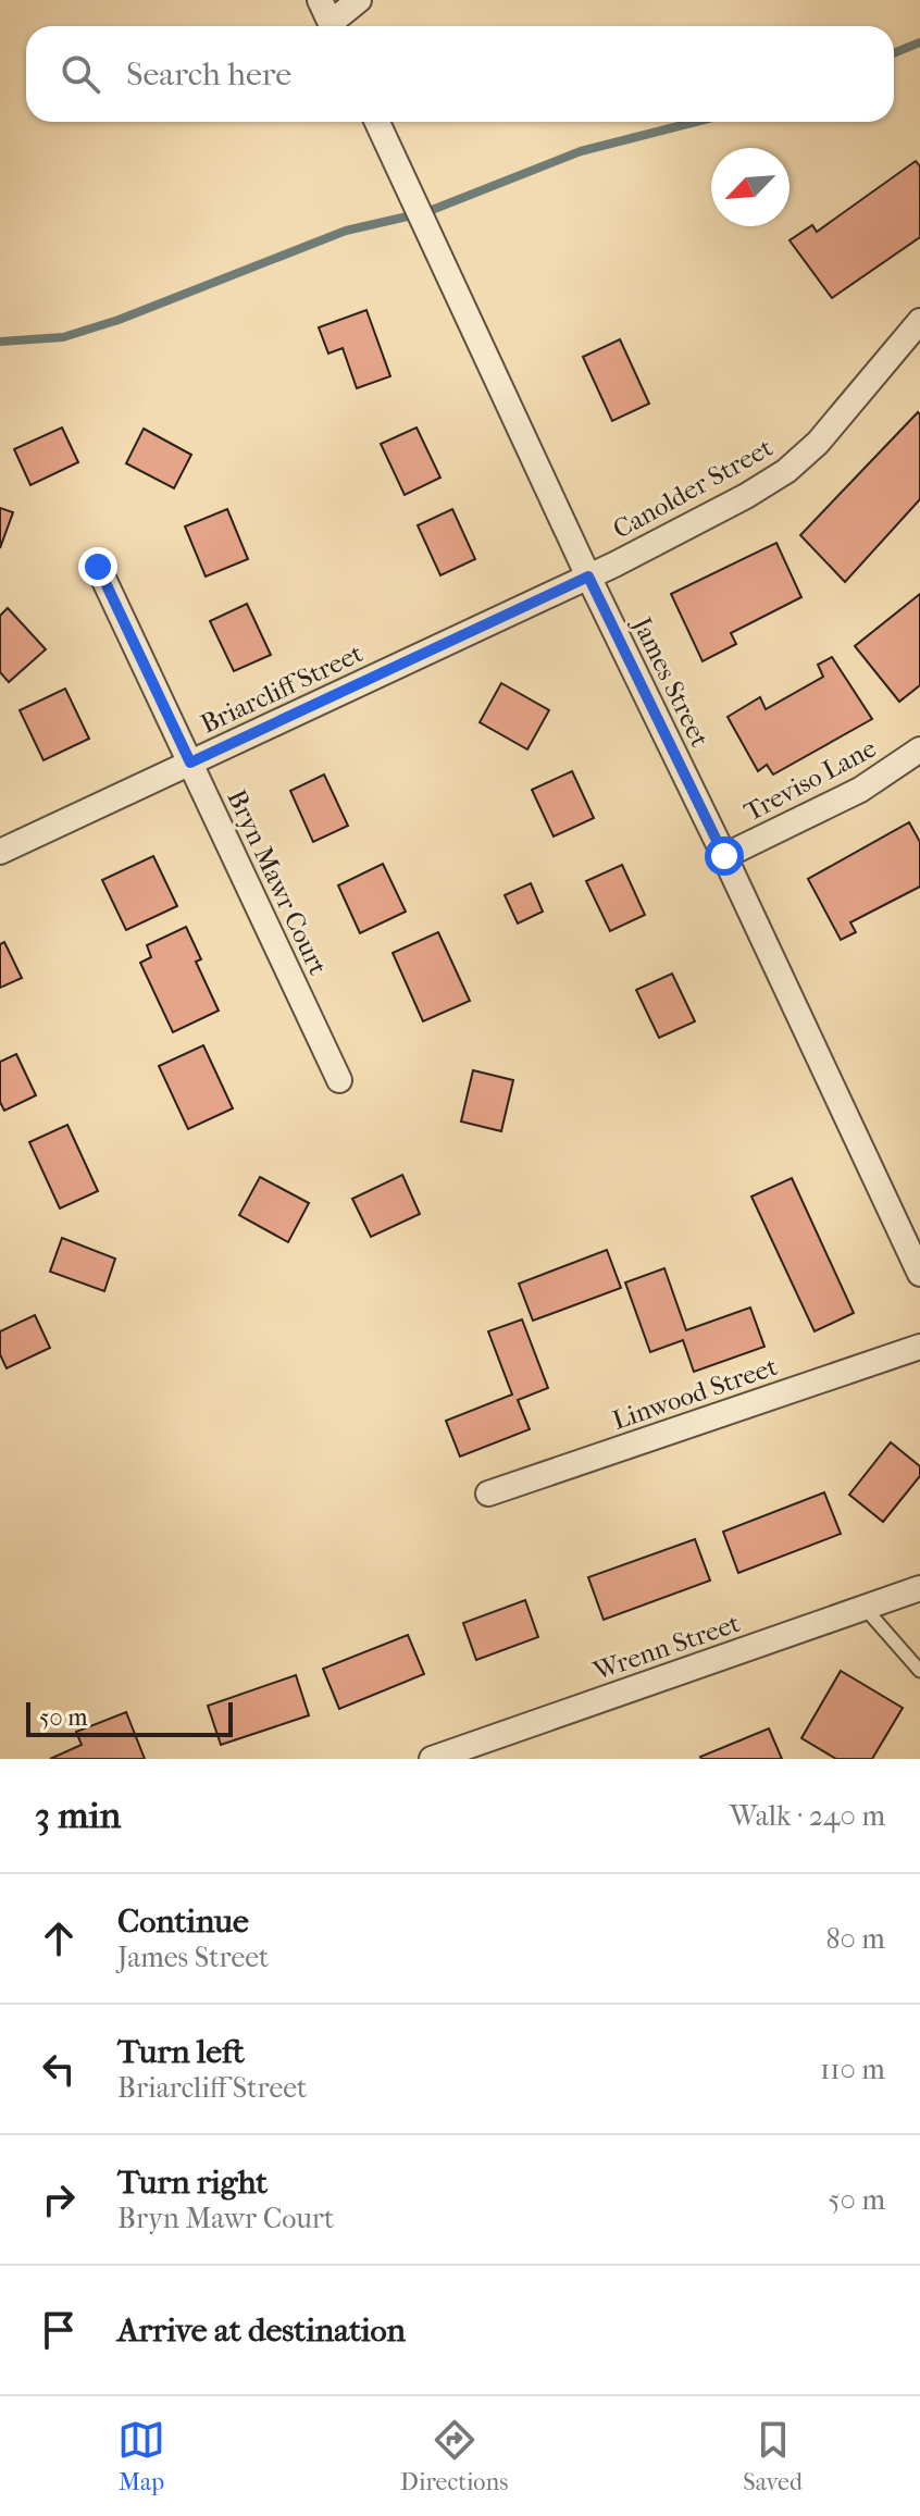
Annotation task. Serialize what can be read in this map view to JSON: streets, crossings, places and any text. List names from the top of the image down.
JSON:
{
  "streets": {
    "street": [
      "Canolder Street",
      "James Street",
      "Briarcliff Street",
      "Treviso Lane",
      "Bryn Mawr Court",
      "Linwood Street",
      "Wrenn Street"
    ]
  },
  "crossings": [
    ["Canolder Street", "James Street"],
    ["Canolder Street", "Briarcliff Street"],
    ["James Street", "Briarcliff Street"],
    ["James Street", "Treviso Lane"],
    ["Briarcliff Street", "Bryn Mawr Court"]
  ],
  "scale_bar": "50 m",
  "north": "bottom left",
  "page": {
    "search": "Search here",
    "scale": "50 m",
    "heading": ["3 min", "Walk · 240 m"],
    "list": [
      ["Continue", "James Street", "80 m"],
      ["Turn left", "Briarcliff Street", "110 m"],
      ["Turn right", "Bryn Mawr Court", "50 m"],
      "Arrive at destination"
    ],
    "nav": ["Map", "Directions", "Saved"]
  }
}
